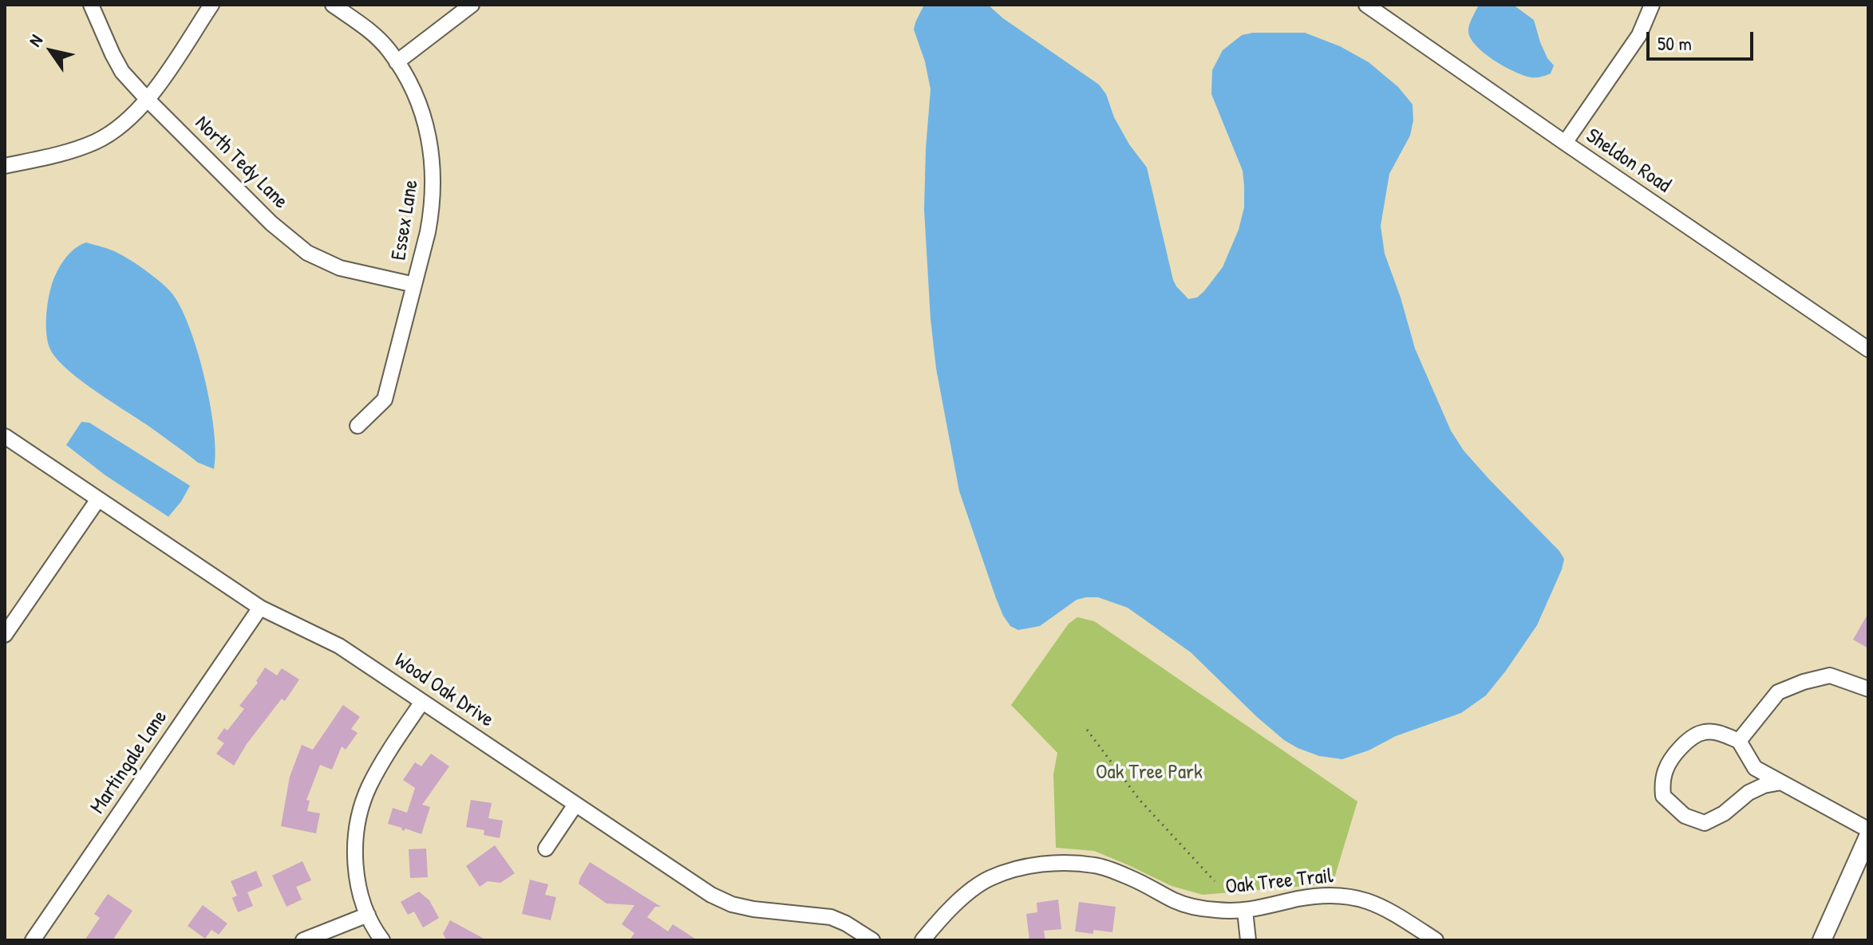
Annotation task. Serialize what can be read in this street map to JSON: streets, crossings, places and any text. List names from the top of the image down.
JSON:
{
  "streets": {
    "street": [
      "Sheldon Road",
      "North Tedy Lane",
      "Essex Lane",
      "Wood Oak Drive",
      "Martingale Lane",
      "Oak Tree Trail"
    ]
  },
  "crossings": [
    ["North Tedy Lane", "Essex Lane"],
    ["Wood Oak Drive", "Martingale Lane"]
  ],
  "parks": ["Oak Tree Park"],
  "scale_bar": "50 m",
  "north": "top left"
}
